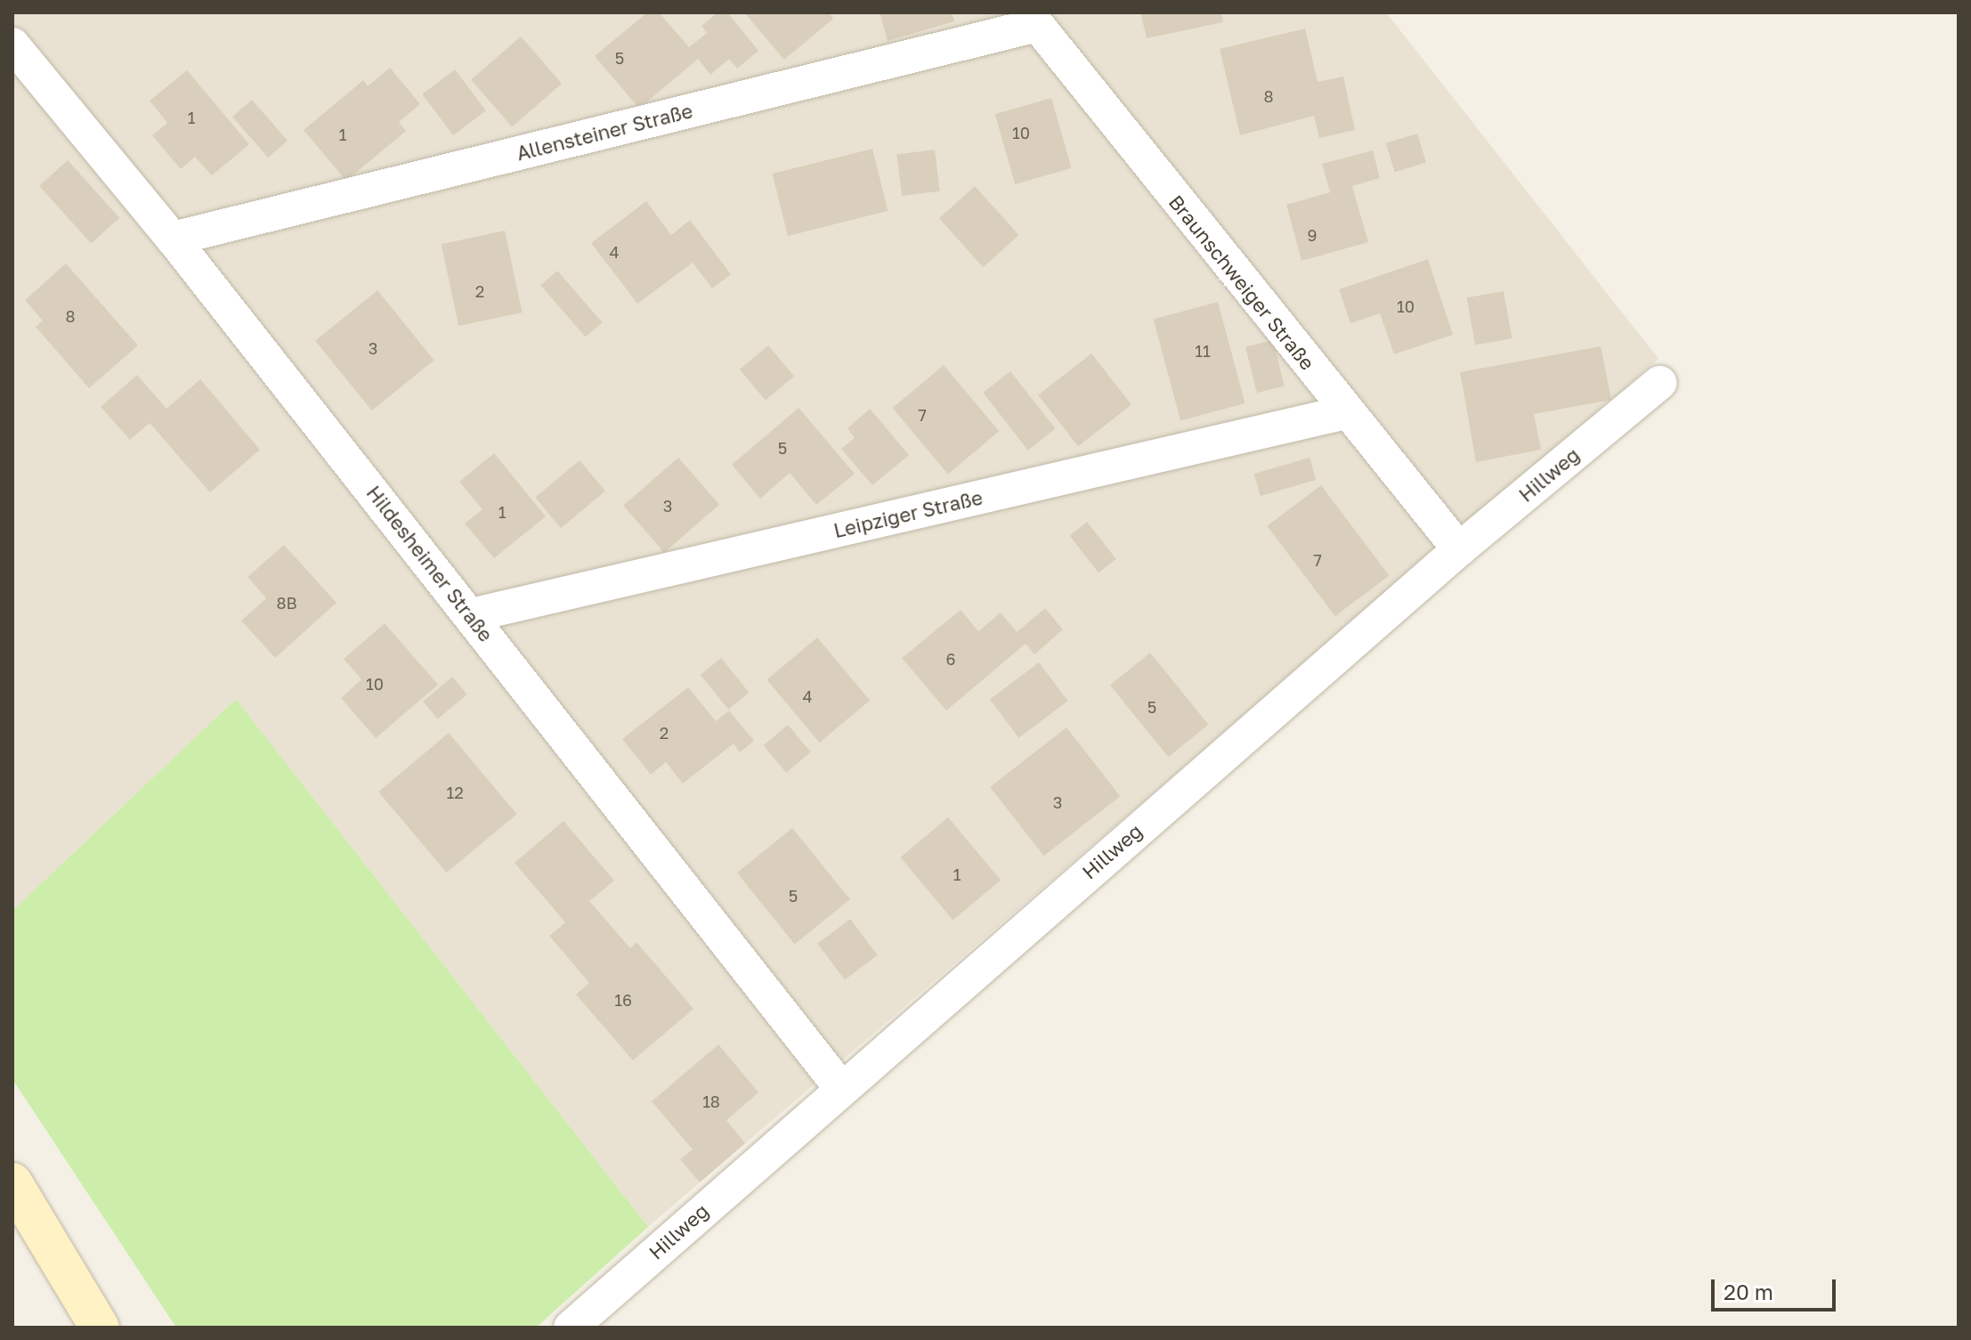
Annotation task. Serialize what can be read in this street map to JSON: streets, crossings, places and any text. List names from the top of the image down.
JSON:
{
  "streets": {
    "street": [
      "Allensteiner Straße",
      "Braunschweiger Straße",
      "Hillweg",
      "Leipziger Straße",
      "Hildesheimer Straße"
    ]
  },
  "crossings": [
    ["Allensteiner Straße", "Braunschweiger Straße"],
    ["Allensteiner Straße", "Hildesheimer Straße"],
    ["Braunschweiger Straße", "Hillweg"],
    ["Braunschweiger Straße", "Leipziger Straße"],
    ["Hillweg", "Hildesheimer Straße"],
    ["Leipziger Straße", "Hildesheimer Straße"]
  ],
  "house_numbers": [
    "5",
    "8",
    "1",
    "10",
    "1",
    "9",
    "4",
    "2",
    "10",
    "8",
    "3",
    "11",
    "7",
    "5",
    "3",
    "1",
    "7",
    "8B",
    "6",
    "10",
    "4",
    "5",
    "2",
    "12",
    "3",
    "1",
    "5",
    "16",
    "18"
  ],
  "scale_bar": "20 m"
}
